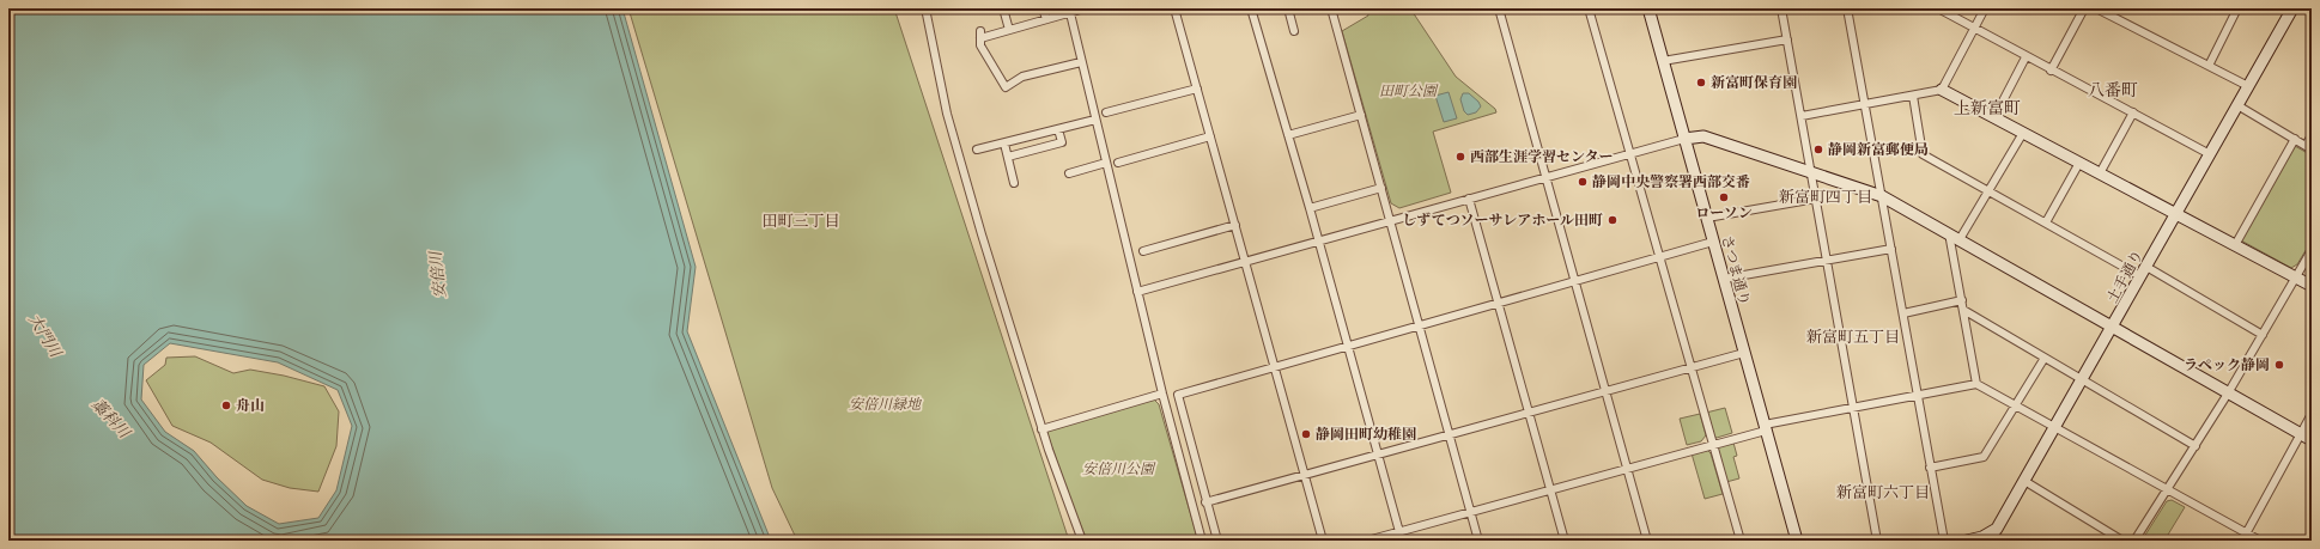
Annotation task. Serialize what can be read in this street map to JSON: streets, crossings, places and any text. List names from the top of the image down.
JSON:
{
  "streets": {
    "street": ["さつま通り", "土手通り"]
  },
  "districts": [
    "八番町",
    "上新富町",
    "新富町四丁目",
    "田町三丁目",
    "新富町五丁目",
    "新富町六丁目"
  ],
  "water": ["安倍川", "大門川", "藁科川"],
  "parks": ["田町公園", "安倍川緑地", "安倍川公園"],
  "places": [
    "新富町保育園",
    "静岡新富郵便局",
    "西部生涯学習センター",
    "静岡中央警察署西部交番",
    "ローソン",
    "しずてつソーサレアホール田町",
    "ラペック静岡",
    "舟山",
    "静岡田町幼稚園"
  ]
}
